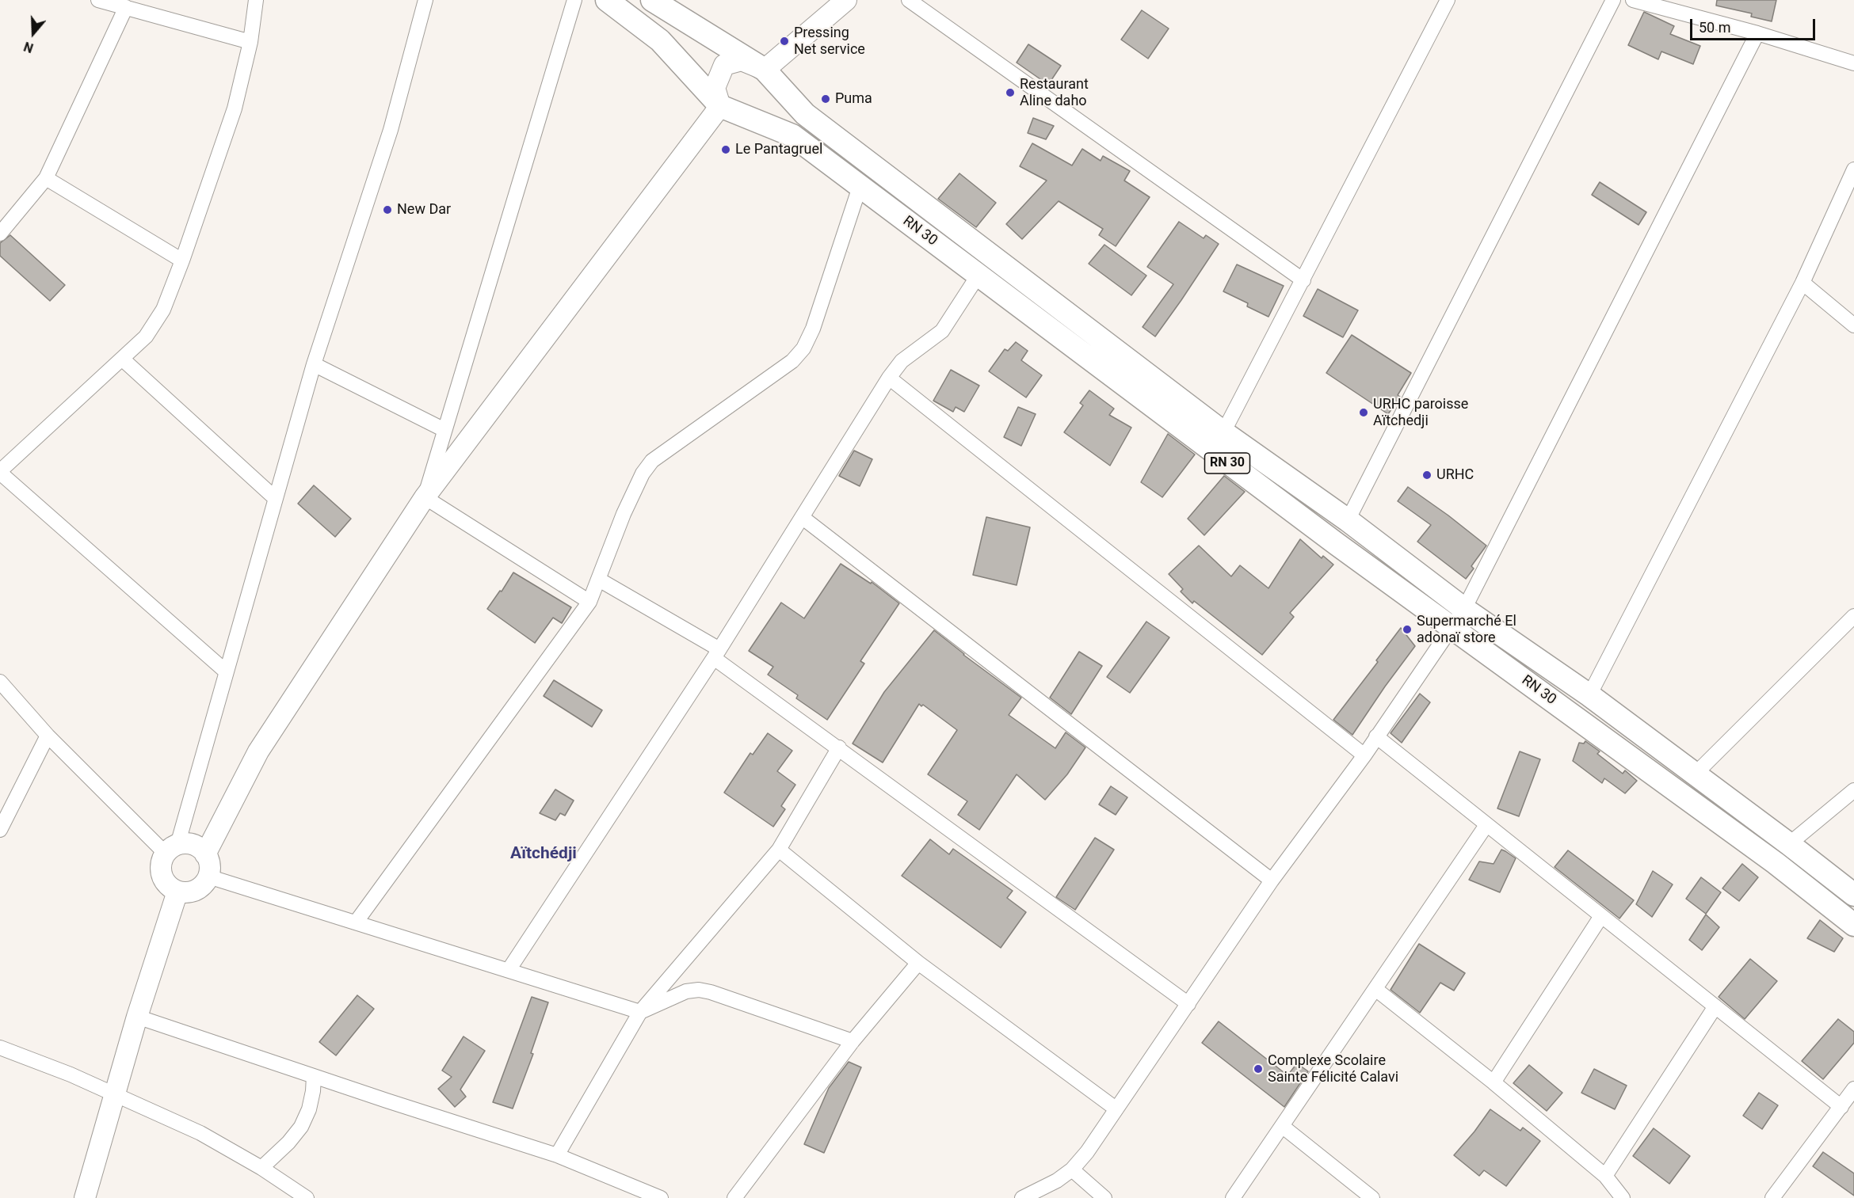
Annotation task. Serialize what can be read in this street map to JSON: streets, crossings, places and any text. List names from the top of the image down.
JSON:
{
  "streets": {
    "main road": ["RN 30"]
  },
  "districts": ["Aïtchédji"],
  "places": [
    "Pressing Net service",
    "Restaurant Aline daho",
    "Puma",
    "Le Pantagruel",
    "New Dar",
    "URHC paroisse Aïtchedji",
    "URHC",
    "Supermarché El adonaï store",
    "Complexe Scolaire Sainte Félicité Calavi"
  ],
  "scale_bar": "50 m",
  "north": "bottom"
}
